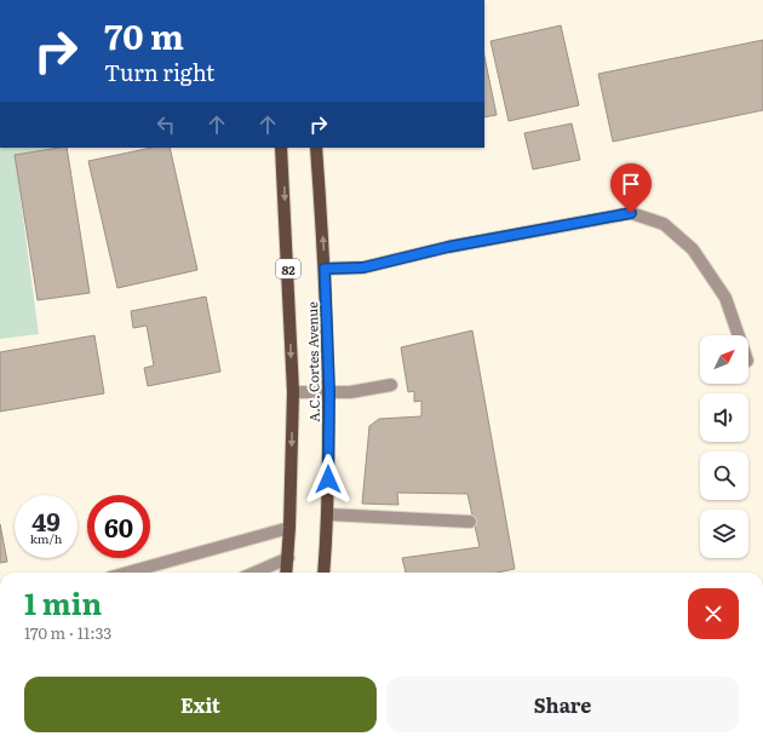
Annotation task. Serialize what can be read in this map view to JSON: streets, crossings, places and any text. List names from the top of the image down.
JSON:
{
  "streets": {
    "main road": ["82", "A.C. Cortes Avenue"]
  },
  "north": "top right",
  "page": {
    "turn": ["70 m", "Turn right"],
    "speed": "49 km/h",
    "limit": "60",
    "heading": ["1 min", "170 m · 11:33"],
    "buttons": ["Exit", "Share"]
  }
}
